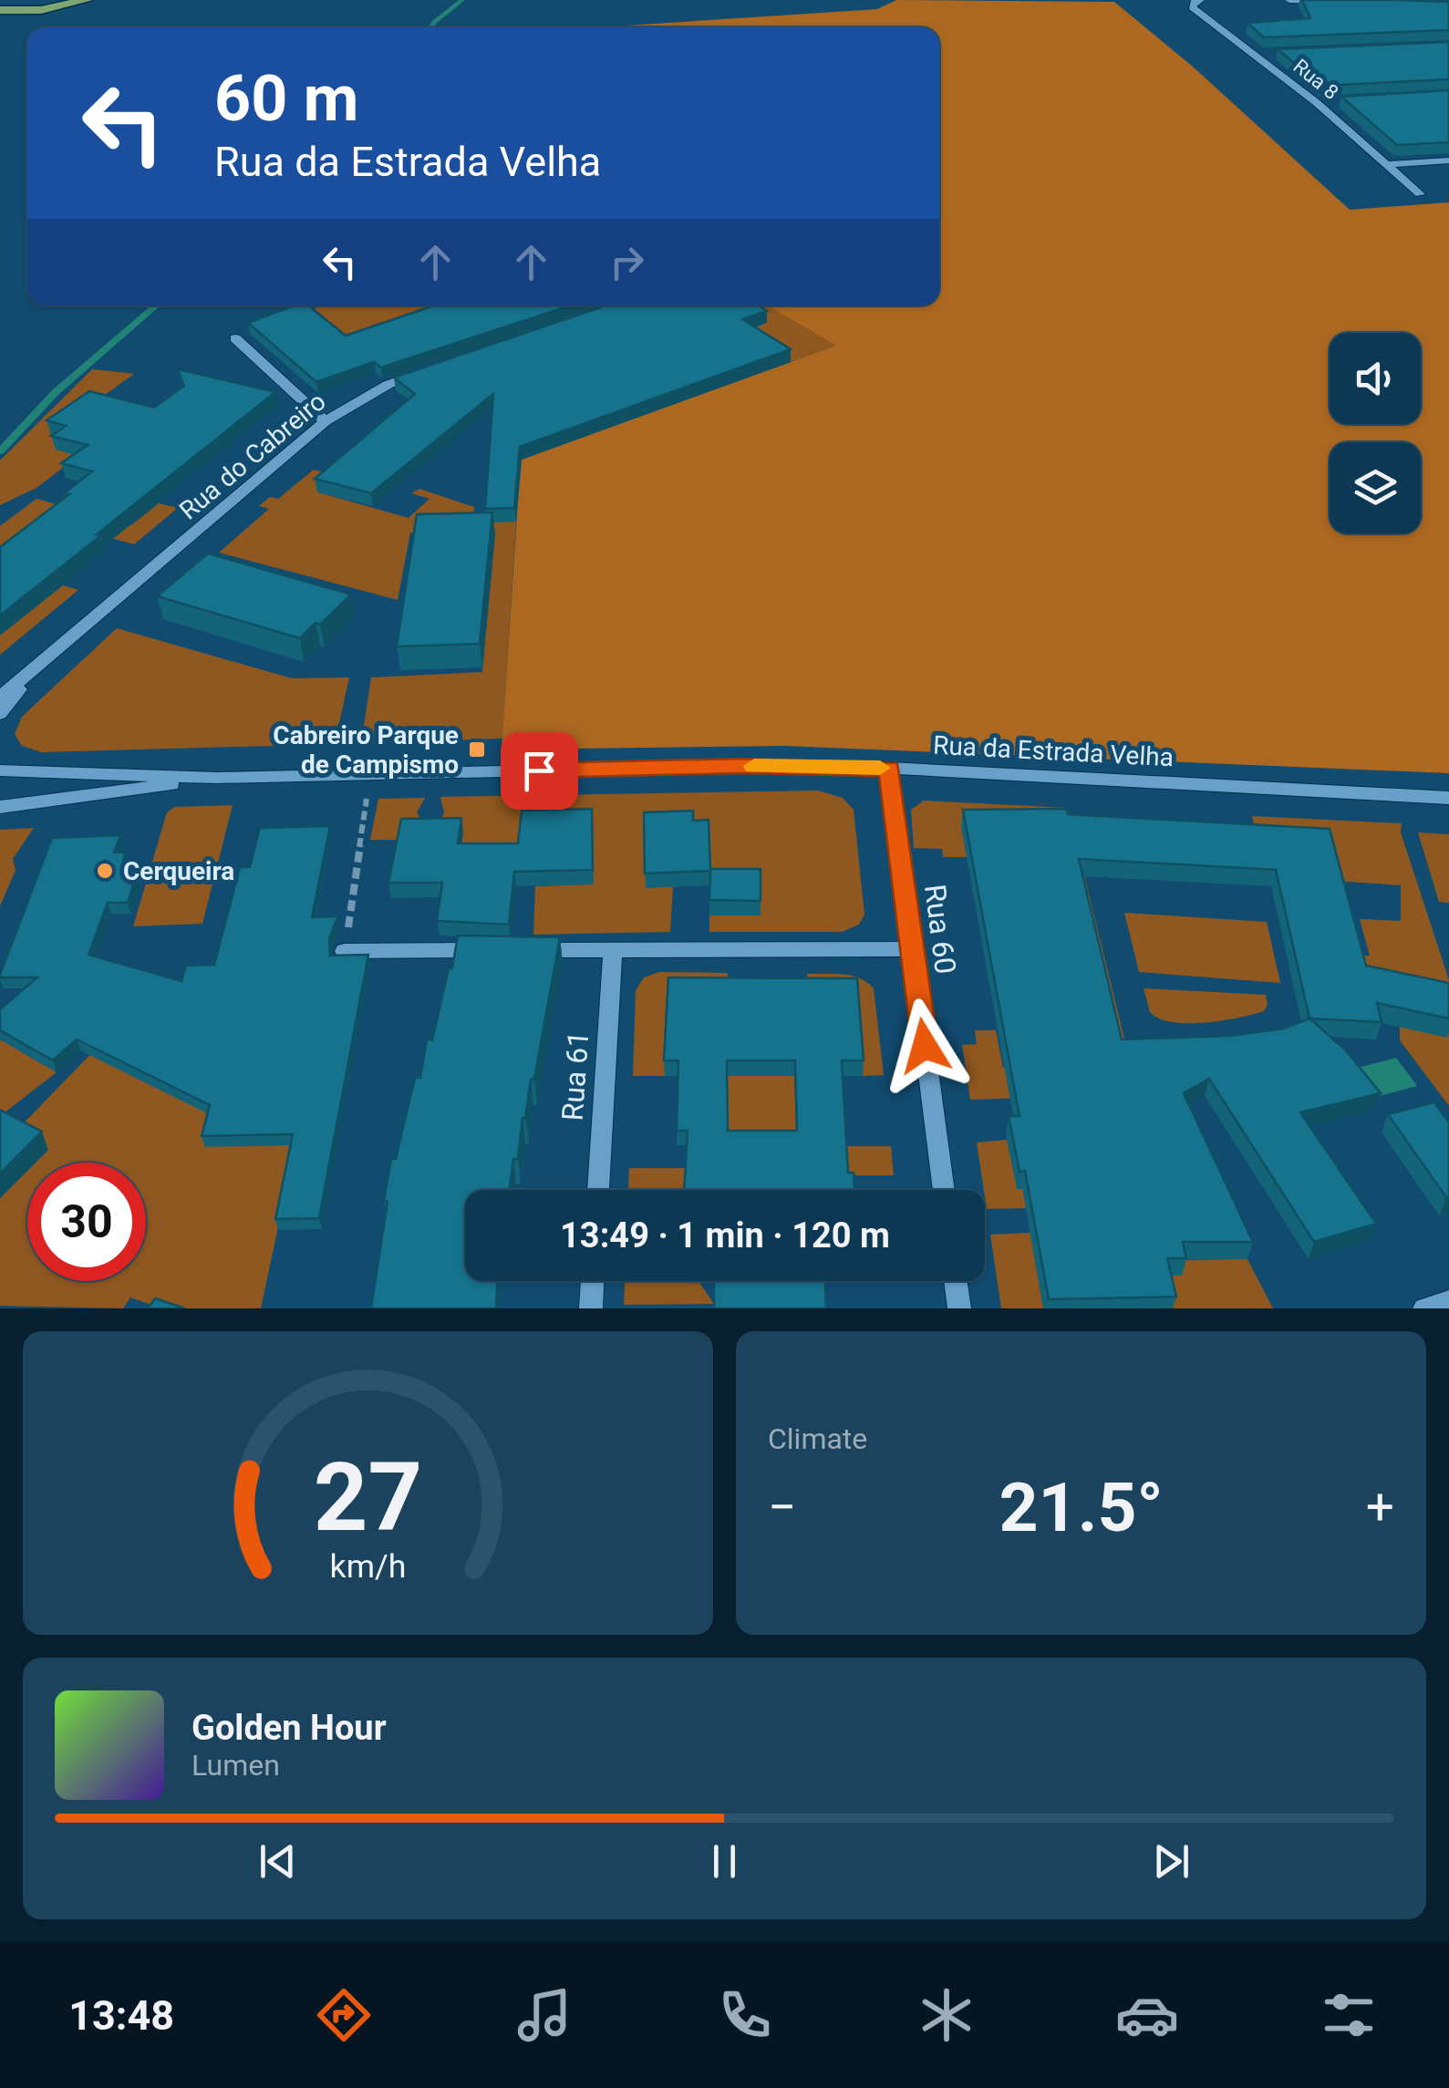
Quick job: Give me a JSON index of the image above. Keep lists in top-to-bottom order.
{
  "streets": {
    "street": [
      "Rua 8",
      "Rua do Cabreiro",
      "Rua da Estrada Velha",
      "Rua 60",
      "Rua 61"
    ]
  },
  "crossings": [
    ["Rua da Estrada Velha", "Rua 60"]
  ],
  "places": {
    "transit": ["Cabreiro Parque de Campismo"],
    "other": ["Cerqueira"]
  },
  "page": {
    "turn": ["60 m", "Rua da Estrada Velha"],
    "limit": "30",
    "trip": "13:49 · 1 min · 120 m",
    "tile": "Climate",
    "heat": ["−", "21.5°", "+"],
    "song": ["Golden Hour", "Lumen"],
    "tabs": "13:48",
    "gauge": ["27", "km/h"]
  }
}
